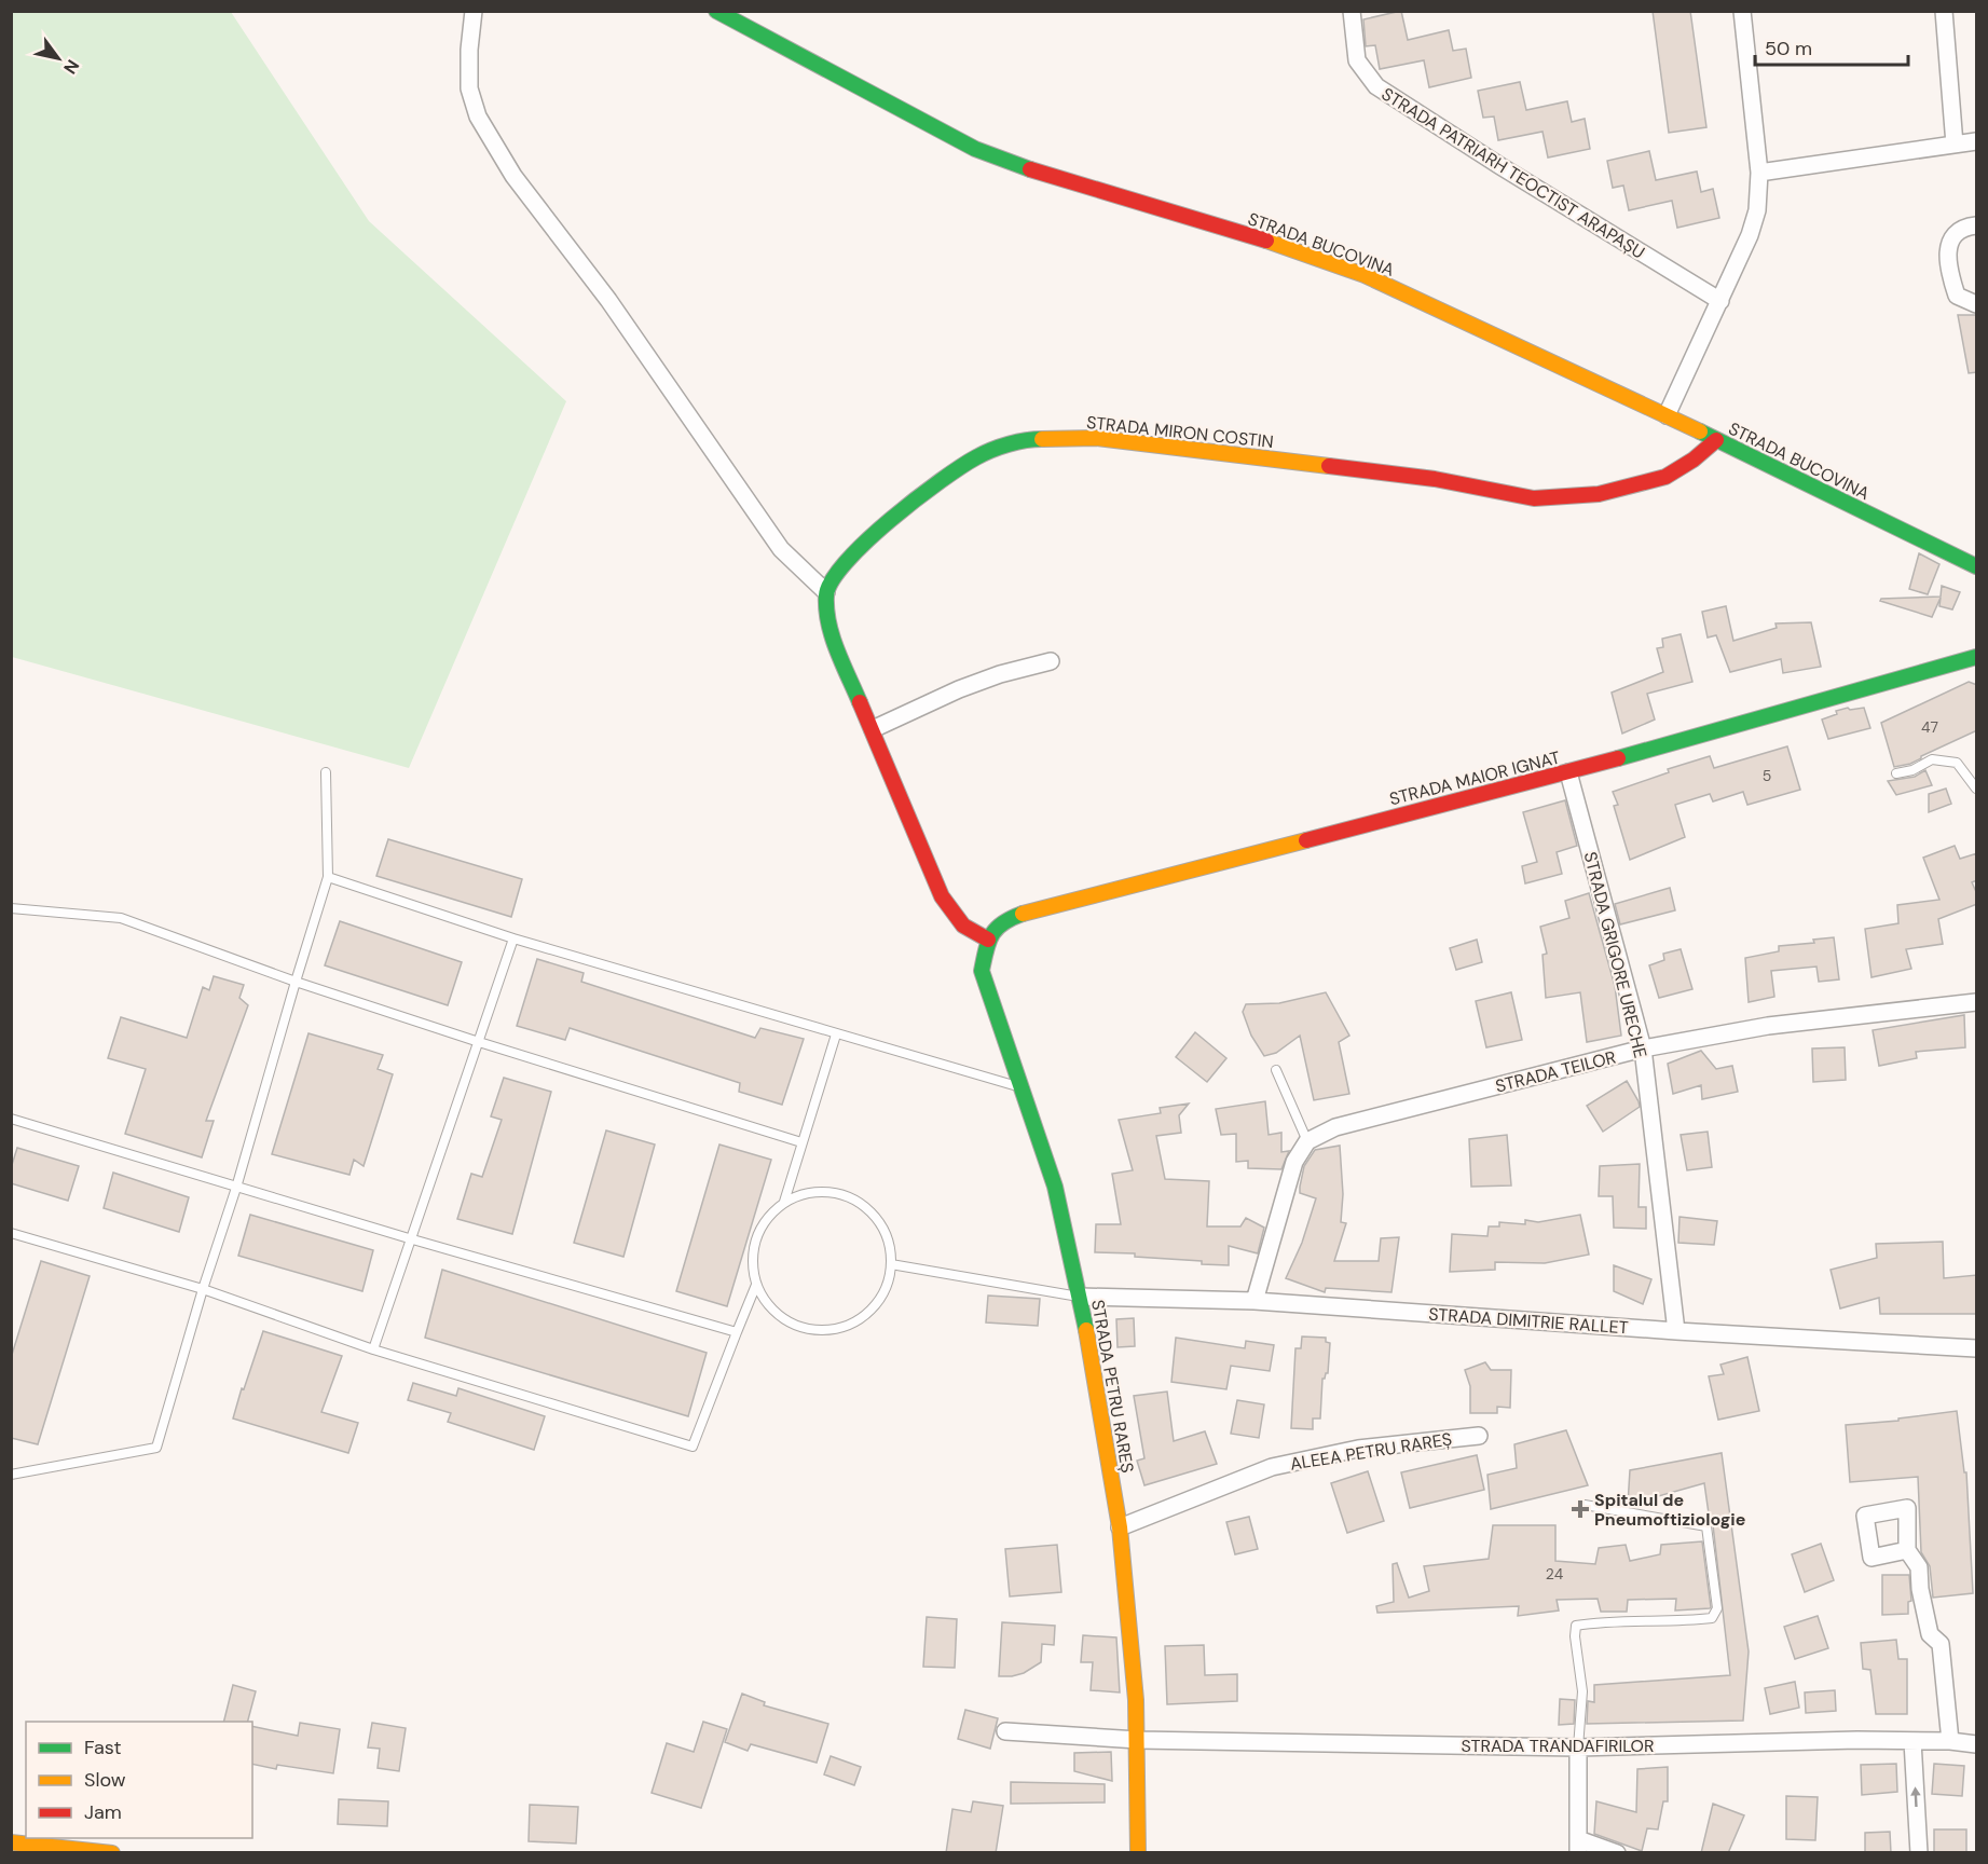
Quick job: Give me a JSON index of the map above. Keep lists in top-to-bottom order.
{
  "streets": {
    "street": [
      "STRADA PATRIARH TEOCTIST ARAPAȘU",
      "STRADA BUCOVINA",
      "STRADA MIRON COSTIN",
      "STRADA MAIOR IGNAT",
      "STRADA GRIGORE URECHE",
      "STRADA TEILOR",
      "STRADA DIMITRIE RALLET",
      "STRADA PETRU RAREȘ",
      "ALEEA PETRU RAREȘ",
      "STRADA TRANDAFIRILOR"
    ]
  },
  "crossings": [
    ["STRADA BUCOVINA", "STRADA MIRON COSTIN"],
    ["STRADA MAIOR IGNAT", "STRADA GRIGORE URECHE"],
    ["STRADA MAIOR IGNAT", "STRADA PETRU RAREȘ"],
    ["STRADA GRIGORE URECHE", "STRADA TEILOR"],
    ["STRADA GRIGORE URECHE", "STRADA DIMITRIE RALLET"],
    ["STRADA DIMITRIE RALLET", "STRADA PETRU RAREȘ"],
    ["STRADA PETRU RAREȘ", "ALEEA PETRU RAREȘ"],
    ["STRADA PETRU RAREȘ", "STRADA TRANDAFIRILOR"]
  ],
  "places": {
    "health": ["Spitalul de Pneumoftiziologie"]
  },
  "house_numbers": ["47", "5", "24"],
  "legend": ["Fast", "Slow", "Jam"],
  "scale_bar": "50 m",
  "north": "bottom right"
}
